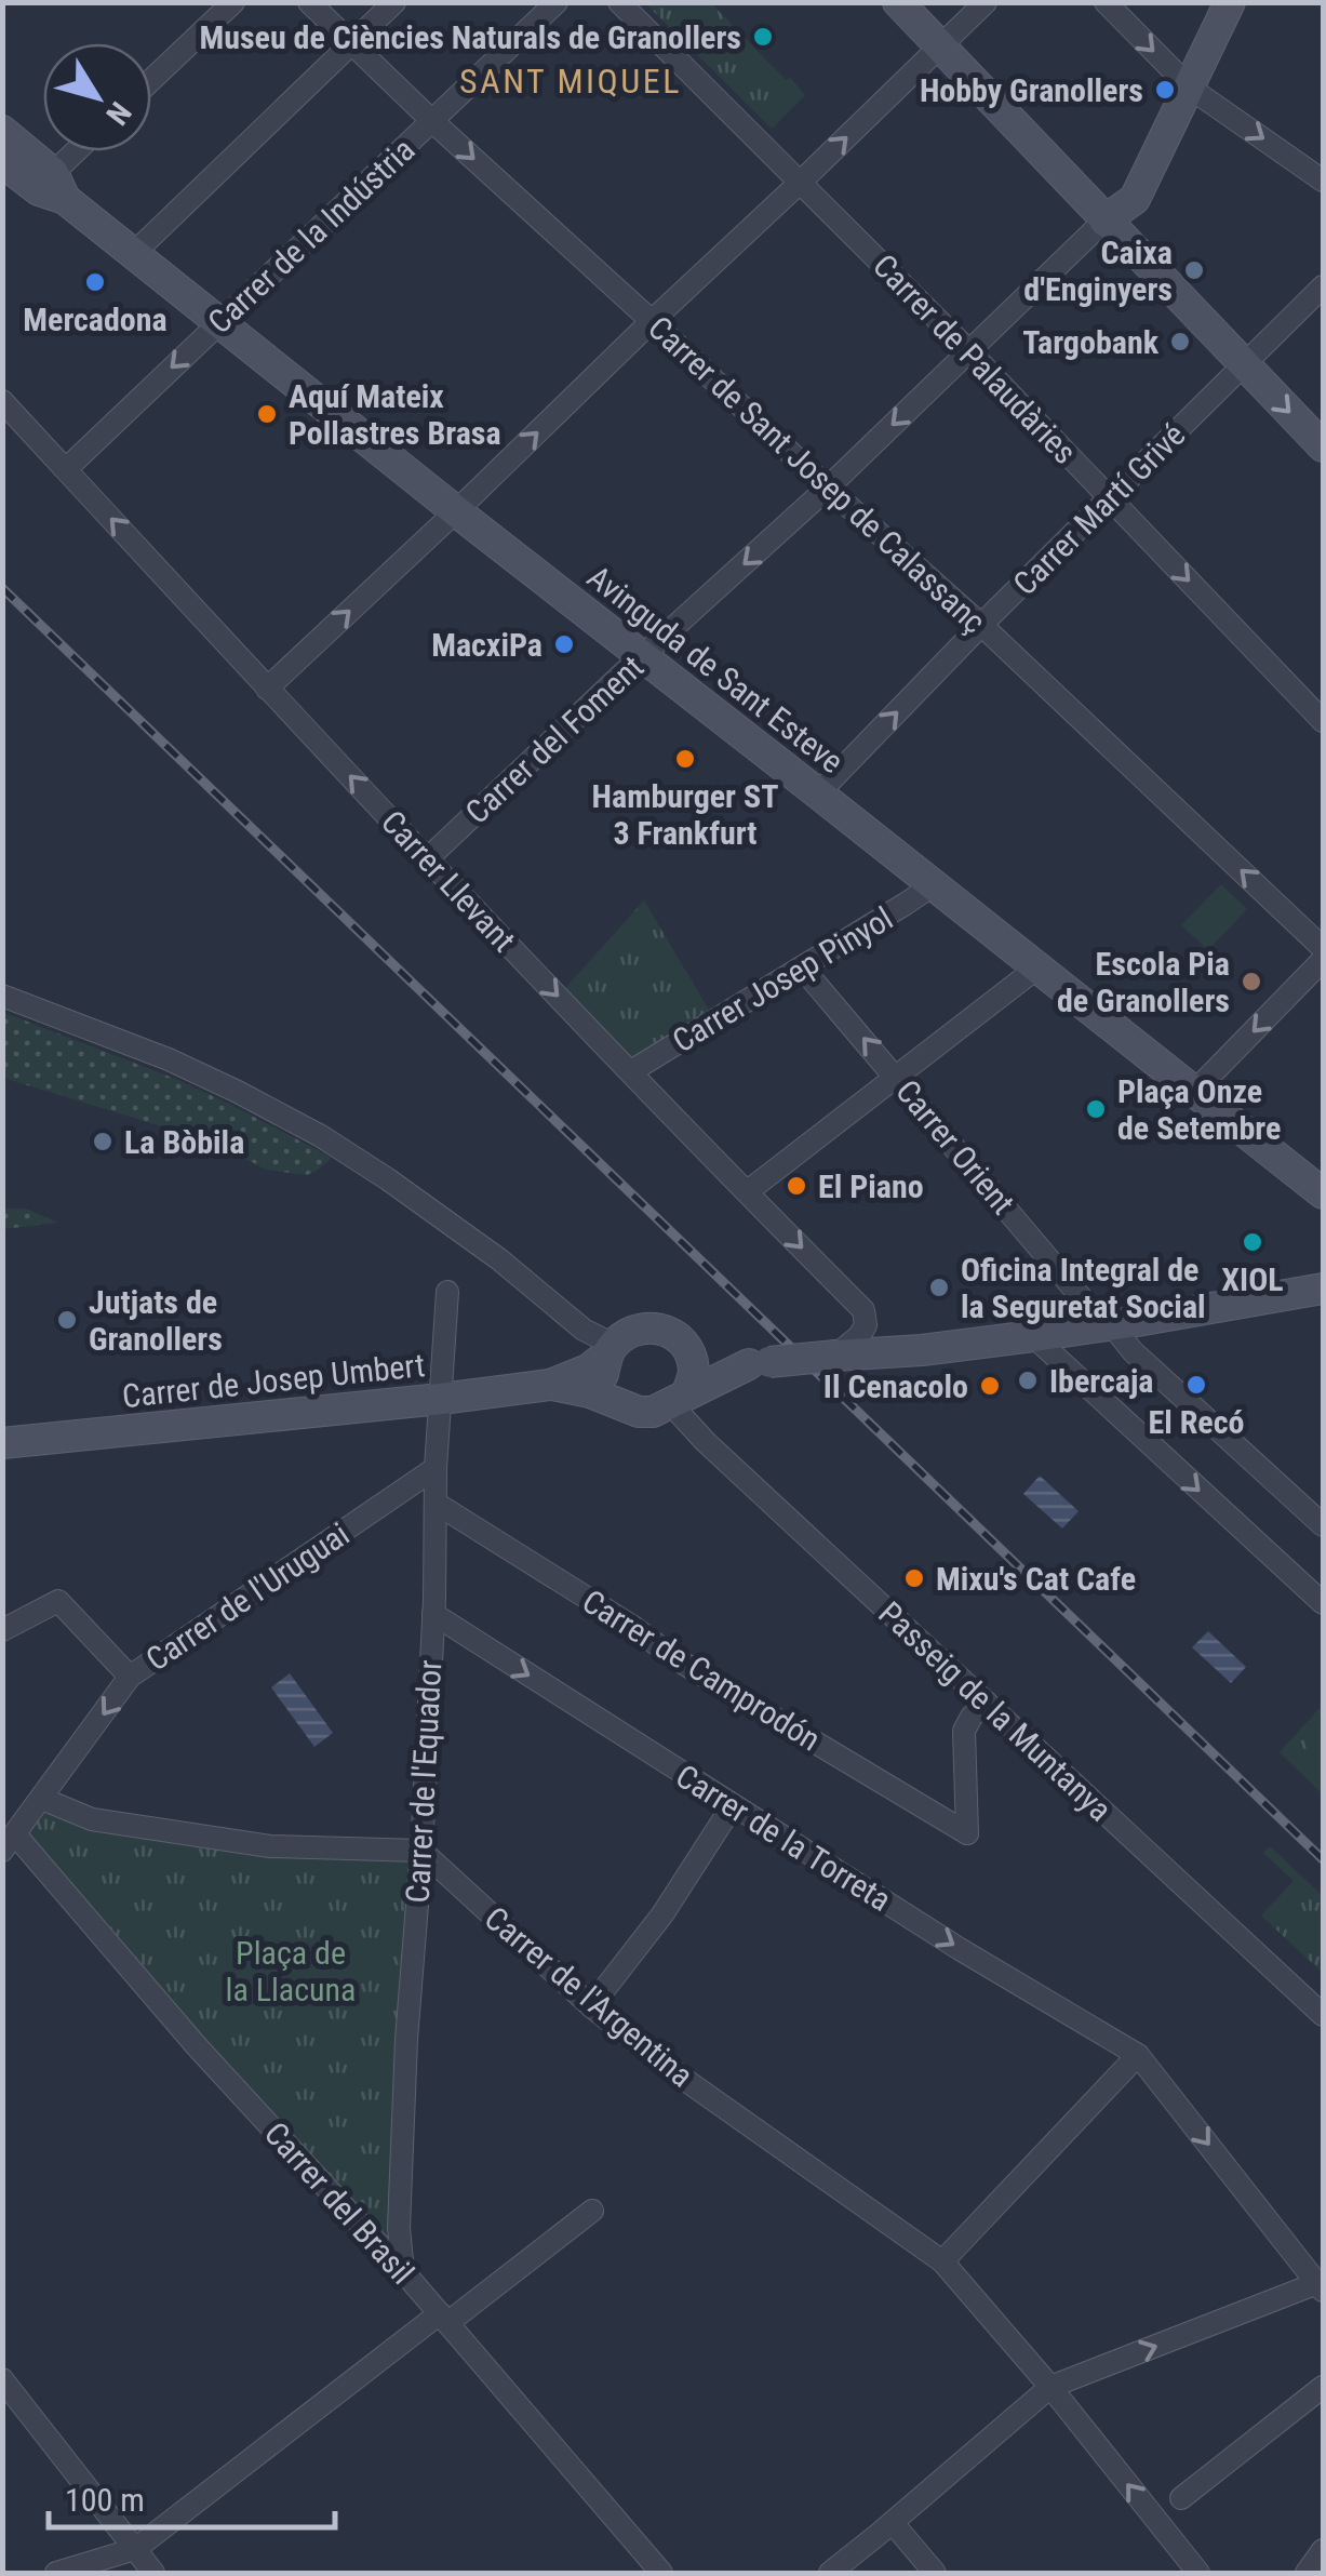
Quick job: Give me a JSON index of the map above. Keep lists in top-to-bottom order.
{
  "streets": {
    "street": [
      "Carrer de la Indústria",
      "Carrer de Palaudàries",
      "Carrer de Sant Josep de Calassanç",
      "Carrer Martí Grivé",
      "Avinguda de Sant Esteve",
      "Carrer del Foment",
      "Carrer Llevant",
      "Carrer Josep Pinyol",
      "Carrer Orient",
      "Carrer de Josep Umbert",
      "Carrer de l'Uruguai",
      "Carrer de Camprodón",
      "Passeig de la Muntanya",
      "Carrer de l'Equador",
      "Carrer de la Torreta",
      "Carrer de l'Argentina",
      "Carrer del Brasil"
    ]
  },
  "crossings": [
    ["Carrer de la Indústria", "Carrer de Sant Josep de Calassanç"],
    ["Carrer de la Indústria", "Avinguda de Sant Esteve"],
    ["Carrer de la Indústria", "Carrer Llevant"],
    ["Carrer de Palaudàries", "Carrer Martí Grivé"],
    ["Carrer de Palaudàries", "Carrer del Foment"],
    ["Carrer de Sant Josep de Calassanç", "Carrer Martí Grivé"],
    ["Carrer de Sant Josep de Calassanç", "Carrer del Foment"],
    ["Carrer Martí Grivé", "Avinguda de Sant Esteve"],
    ["Avinguda de Sant Esteve", "Carrer del Foment"],
    ["Avinguda de Sant Esteve", "Carrer Josep Pinyol"],
    ["Carrer del Foment", "Carrer Llevant"],
    ["Carrer Llevant", "Carrer Josep Pinyol"],
    ["Carrer Josep Pinyol", "Carrer Orient"],
    ["Carrer de Josep Umbert", "Carrer de l'Equador"],
    ["Carrer de l'Uruguai", "Carrer de l'Equador"],
    ["Carrer de l'Uruguai", "Carrer del Brasil"],
    ["Carrer de Camprodón", "Passeig de la Muntanya"],
    ["Carrer de Camprodón", "Carrer de l'Equador"],
    ["Carrer de l'Equador", "Carrer de la Torreta"],
    ["Carrer de l'Equador", "Carrer de l'Argentina"],
    ["Carrer de l'Equador", "Carrer del Brasil"]
  ],
  "one_way": ["Carrer del Foment", "Carrer de la Torreta"],
  "districts": ["SANT MIQUEL"],
  "parks": ["Plaça de la Llacuna"],
  "places": [
    "Museu de Ciències Naturals de Granollers",
    "Hobby Granollers",
    "Caixa d'Enginyers",
    "Mercadona",
    "Targobank",
    "Aquí Mateix Pollastres Brasa",
    "MacxiPa",
    "Hamburger ST 3 Frankfurt",
    "Escola Pia de Granollers",
    "Plaça Onze de Setembre",
    "La Bòbila",
    "El Piano",
    "XIOL",
    "Oficina Integral de la Seguretat Social",
    "Jutjats de Granollers",
    "Ibercaja",
    "El Recó",
    "Il Cenacolo",
    "Mixu's Cat Cafe"
  ],
  "scale_bar": "100 m",
  "north": "bottom right"
}
